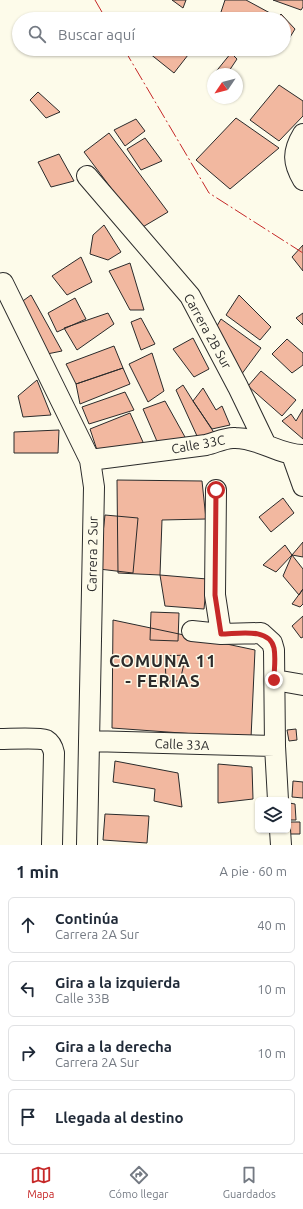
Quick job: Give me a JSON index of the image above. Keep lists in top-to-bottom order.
{
  "streets": {
    "street": [
      "Carrera 2B Sur",
      "Calle 33C",
      "Carrera 2 Sur",
      "Calle 33A"
    ]
  },
  "crossings": [
    ["Carrera 2B Sur", "Calle 33C"],
    ["Calle 33C", "Carrera 2 Sur"],
    ["Carrera 2 Sur", "Calle 33A"]
  ],
  "districts": ["COMUNA 11 - FERIAS"],
  "north": "bottom left",
  "page": {
    "search": "Buscar aquí",
    "heading": ["1 min", "A pie · 60 m"],
    "list": [
      ["Continúa", "Carrera 2A Sur", "40 m"],
      ["Gira a la izquierda", "Calle 33B", "10 m"],
      ["Gira a la derecha", "Carrera 2A Sur", "10 m"],
      "Llegada al destino"
    ],
    "nav": ["Mapa", "Cómo llegar", "Guardados"]
  }
}
